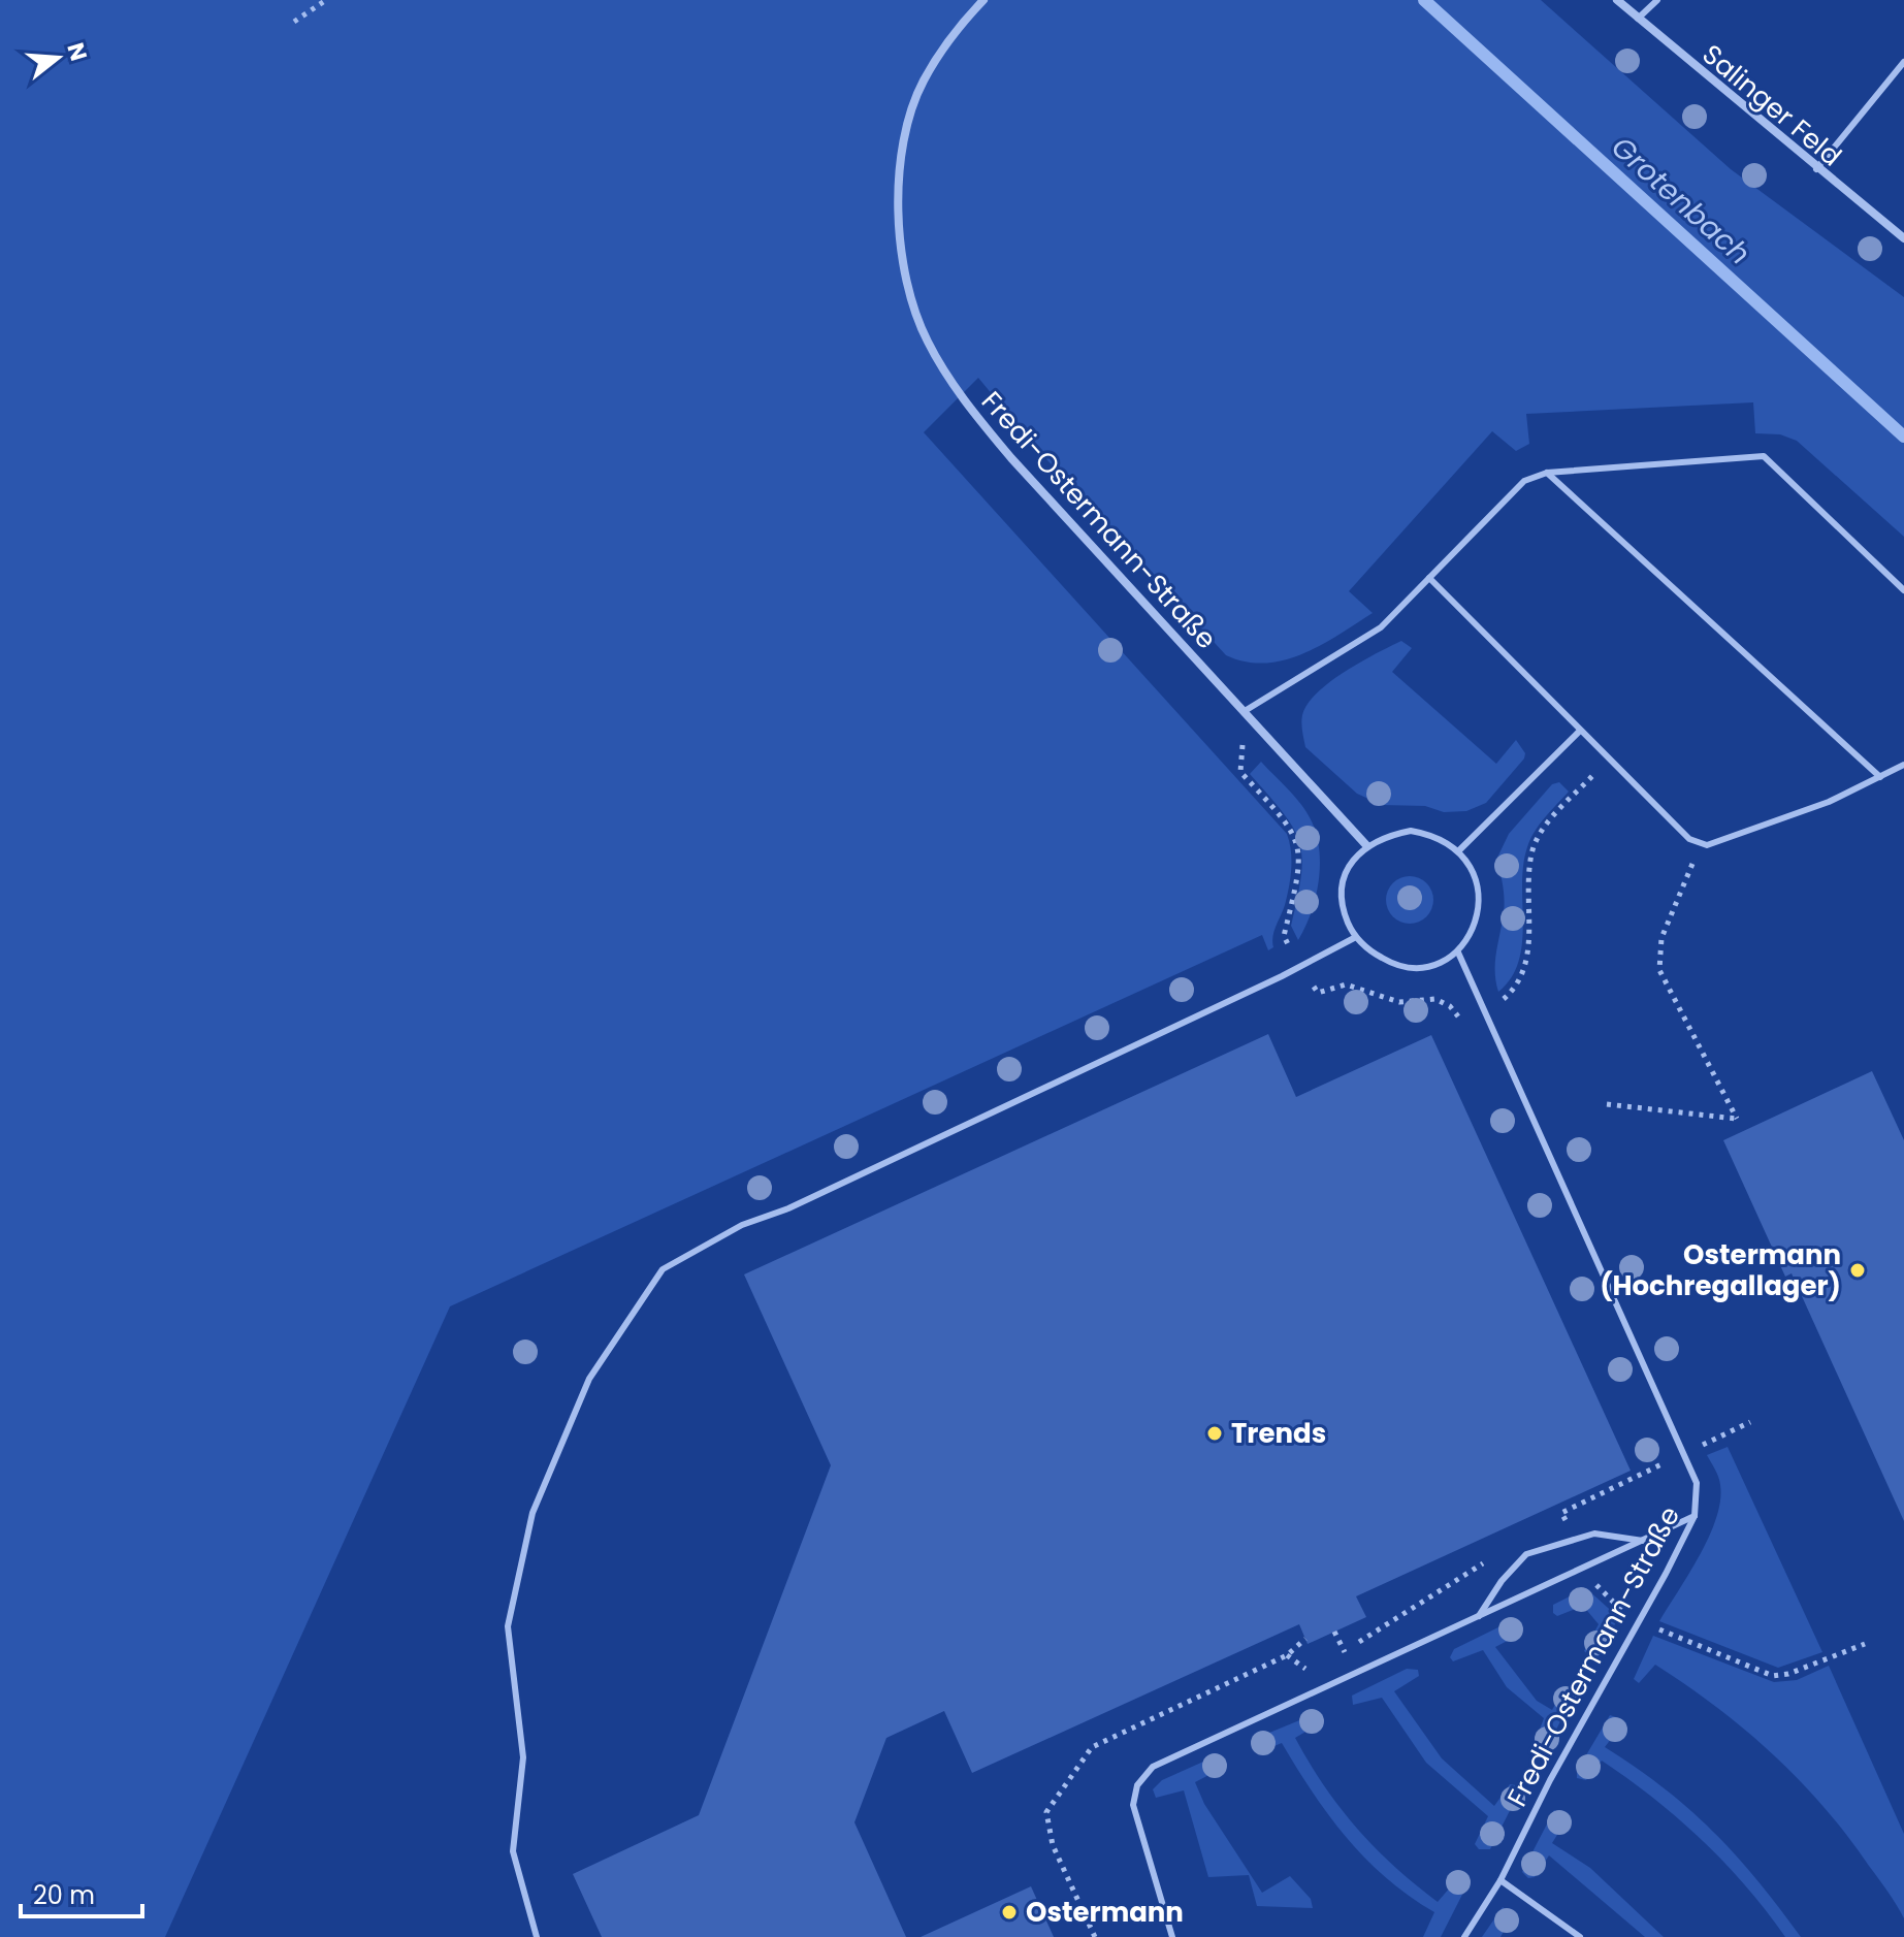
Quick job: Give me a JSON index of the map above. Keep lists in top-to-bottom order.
{
  "streets": {
    "street": ["Salinger Feld", "Fredi-Ostermann-Straße"]
  },
  "water": ["Grotenbach"],
  "places": ["Ostermann (Hochregallager)", "Trends", "Ostermann"],
  "scale_bar": "20 m",
  "north": "right"
}
